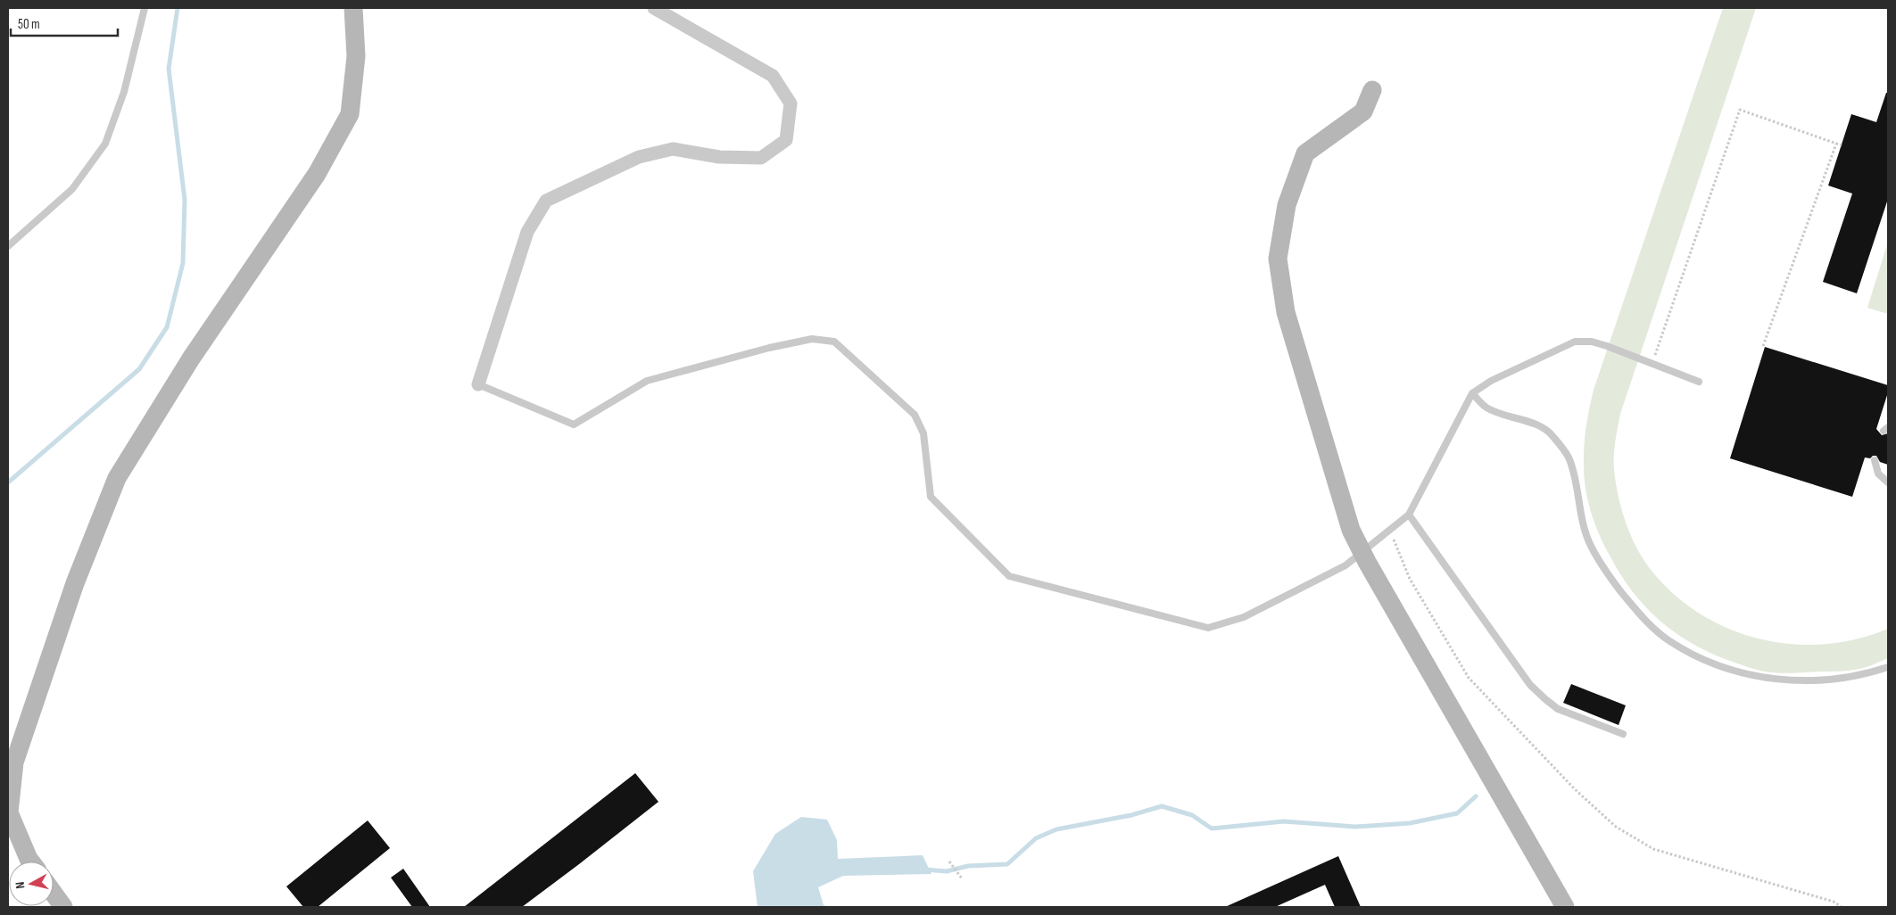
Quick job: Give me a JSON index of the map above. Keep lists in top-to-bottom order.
{
  "scale_bar": "50 m",
  "north": "left"
}
